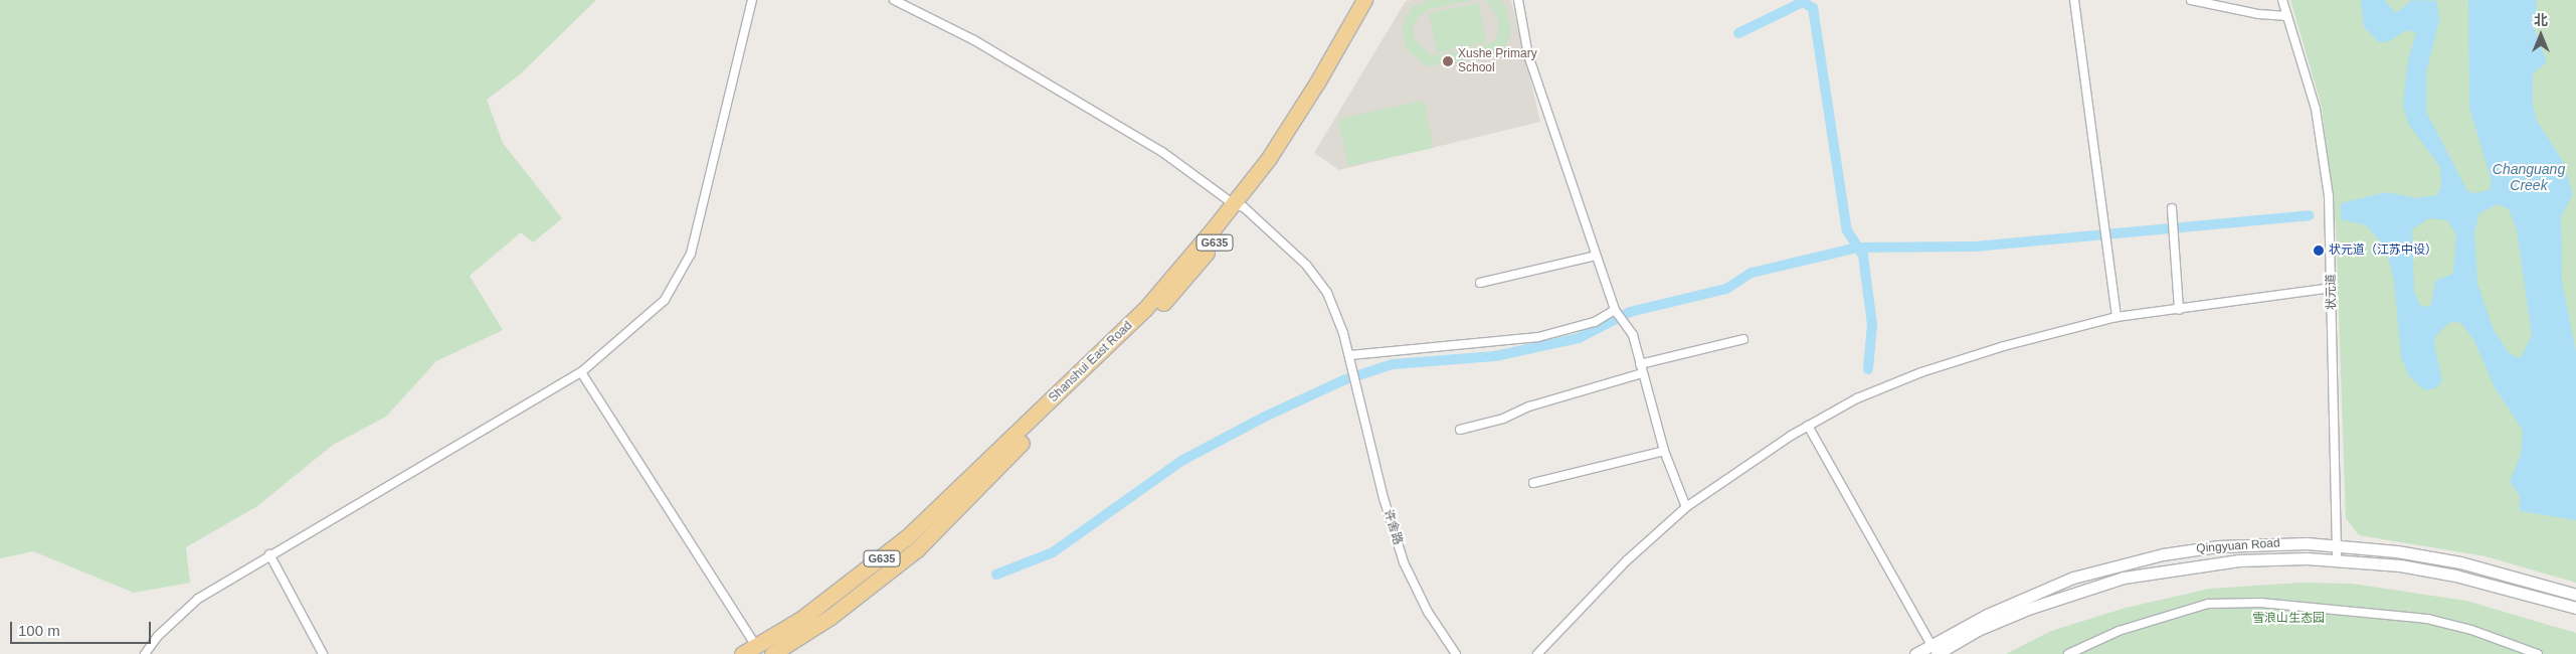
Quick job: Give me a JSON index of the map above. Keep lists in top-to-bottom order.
{
  "streets": {
    "highway": ["G635", "Shanshui East Road"],
    "street": ["状元道", "许舍路", "Qingyuan Road"]
  },
  "crossings": [
    ["状元道", "Qingyuan Road"],
    ["Shanshui East Road", "许舍路"]
  ],
  "water": ["Changuang Creek"],
  "parks": ["雪浪山生态园"],
  "places": ["Xushe Primary School", "状元道（江苏中设）"],
  "scale_bar": "100 m",
  "north": "top"
}
